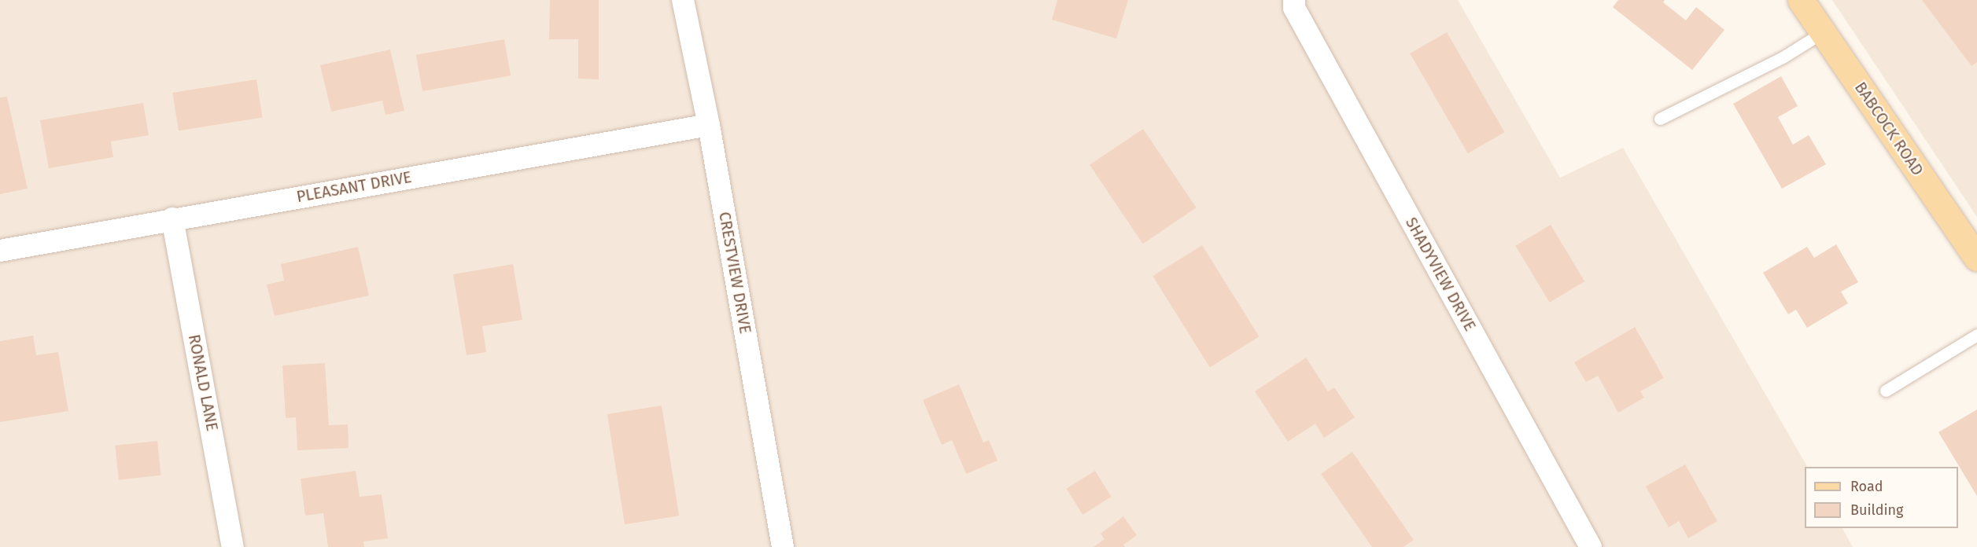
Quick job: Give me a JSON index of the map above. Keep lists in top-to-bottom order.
{
  "streets": {
    "main road": ["BABCOCK ROAD"],
    "street": [
      "PLEASANT DRIVE",
      "CRESTVIEW DRIVE",
      "SHADYVIEW DRIVE",
      "RONALD LANE"
    ]
  },
  "crossings": [
    ["PLEASANT DRIVE", "CRESTVIEW DRIVE"],
    ["PLEASANT DRIVE", "RONALD LANE"]
  ],
  "legend": ["Road", "Building"]
}
